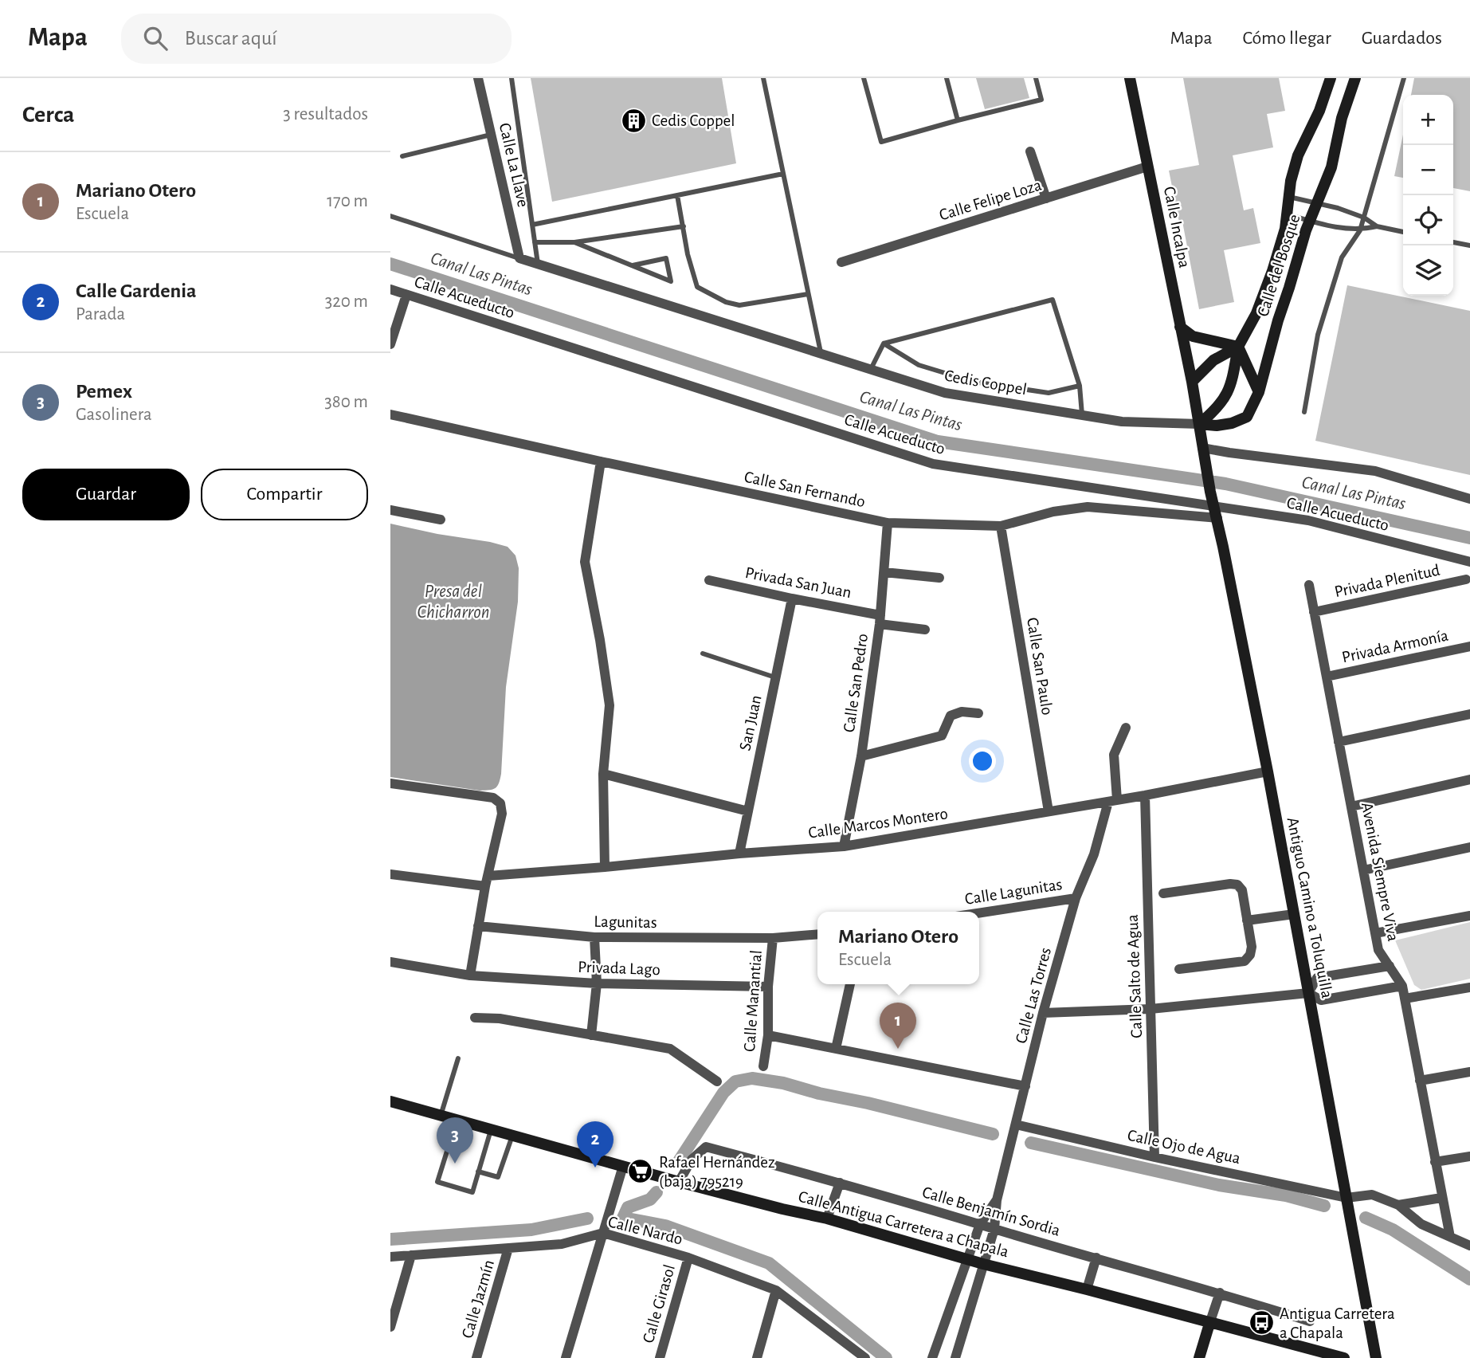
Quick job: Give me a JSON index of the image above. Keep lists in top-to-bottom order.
{
  "streets": {
    "street": [
      "Calle La Llave",
      "Calle Felipe Loza",
      "Calle Incalpa",
      "Calle del Bosque",
      "Calle Acueducto",
      "Cedis Coppel",
      "Calle San Fernando",
      "Privada Plenitud",
      "Privada San Juan",
      "Privada Armonía",
      "Calle San Paulo",
      "Calle San Pedro",
      "San Juan",
      "Calle Marcos Montero",
      "Avenida Siempre Viva",
      "Calle Lagunitas",
      "Antiguo Camino a Toluquilla",
      "Lagunitas",
      "Privada Lago",
      "Calle Salto de Agua",
      "Calle Las Torres",
      "Calle Manantial",
      "Calle Ojo de Agua",
      "Calle Benjamín Sordia",
      "Calle Antigua Carretera a Chapala",
      "Calle Nardo",
      "Calle Jazmín",
      "Calle Girasol"
    ]
  },
  "crossings": [
    ["Calle La Llave", "Cedis Coppel"],
    ["Calle Felipe Loza", "Calle Incalpa"],
    ["Calle Incalpa", "Calle del Bosque"],
    ["Calle Incalpa", "Cedis Coppel"],
    ["Calle del Bosque", "Cedis Coppel"],
    ["Calle Acueducto", "Calle San Fernando"],
    ["Calle Acueducto", "Antiguo Camino a Toluquilla"],
    ["Calle San Fernando", "Calle San Paulo"],
    ["Calle San Fernando", "Calle San Pedro"],
    ["Calle San Fernando", "Antiguo Camino a Toluquilla"],
    ["Privada Plenitud", "Avenida Siempre Viva"],
    ["Privada San Juan", "Calle San Pedro"],
    ["Privada San Juan", "San Juan"],
    ["Privada Armonía", "Avenida Siempre Viva"],
    ["Calle San Paulo", "Calle Marcos Montero"],
    ["Calle San Pedro", "Calle Marcos Montero"],
    ["San Juan", "Calle Marcos Montero"],
    ["Calle Marcos Montero", "Antiguo Camino a Toluquilla"],
    ["Calle Marcos Montero", "Calle Salto de Agua"],
    ["Calle Marcos Montero", "Calle Las Torres"],
    ["Calle Lagunitas", "Calle Las Torres"],
    ["Antiguo Camino a Toluquilla", "Calle Ojo de Agua"],
    ["Lagunitas", "Calle Manantial"],
    ["Privada Lago", "Calle Manantial"],
    ["Calle Salto de Agua", "Calle Ojo de Agua"],
    ["Calle Las Torres", "Calle Ojo de Agua"],
    ["Calle Las Torres", "Calle Benjamín Sordia"],
    ["Calle Las Torres", "Calle Antigua Carretera a Chapala"],
    ["Calle Benjamín Sordia", "Calle Antigua Carretera a Chapala"],
    ["Calle Nardo", "Calle Jazmín"],
    ["Calle Nardo", "Calle Girasol"]
  ],
  "water": ["Canal Las Pintas", "Presa del Chicharron"],
  "places": {
    "building": ["Cedis Coppel"],
    "supermarket": ["Rafael Hernández (baja) 795219"],
    "bus stop": ["Antigua Carretera a Chapala"]
  },
  "page": {
    "header": "Mapa",
    "search": "Buscar aquí",
    "nav": ["Mapa", "Cómo llegar", "Guardados"],
    "heading": ["Cerca", "3 resultados"],
    "map_buttons": ["+", "−"],
    "list": [
      {
        "mark": "1",
        "name": "Mariano Otero",
        "note": "Escuela",
        "value": "170 m"
      },
      {
        "mark": "2",
        "name": "Calle Gardenia",
        "note": "Parada",
        "value": "320 m"
      },
      {
        "mark": "3",
        "name": "Pemex",
        "note": "Gasolinera",
        "value": "380 m"
      }
    ],
    "buttons": ["Guardar", "Compartir"],
    "popup": ["Mariano Otero", "Escuela"],
    "pins": ["1", "3", "2"]
  }
}
